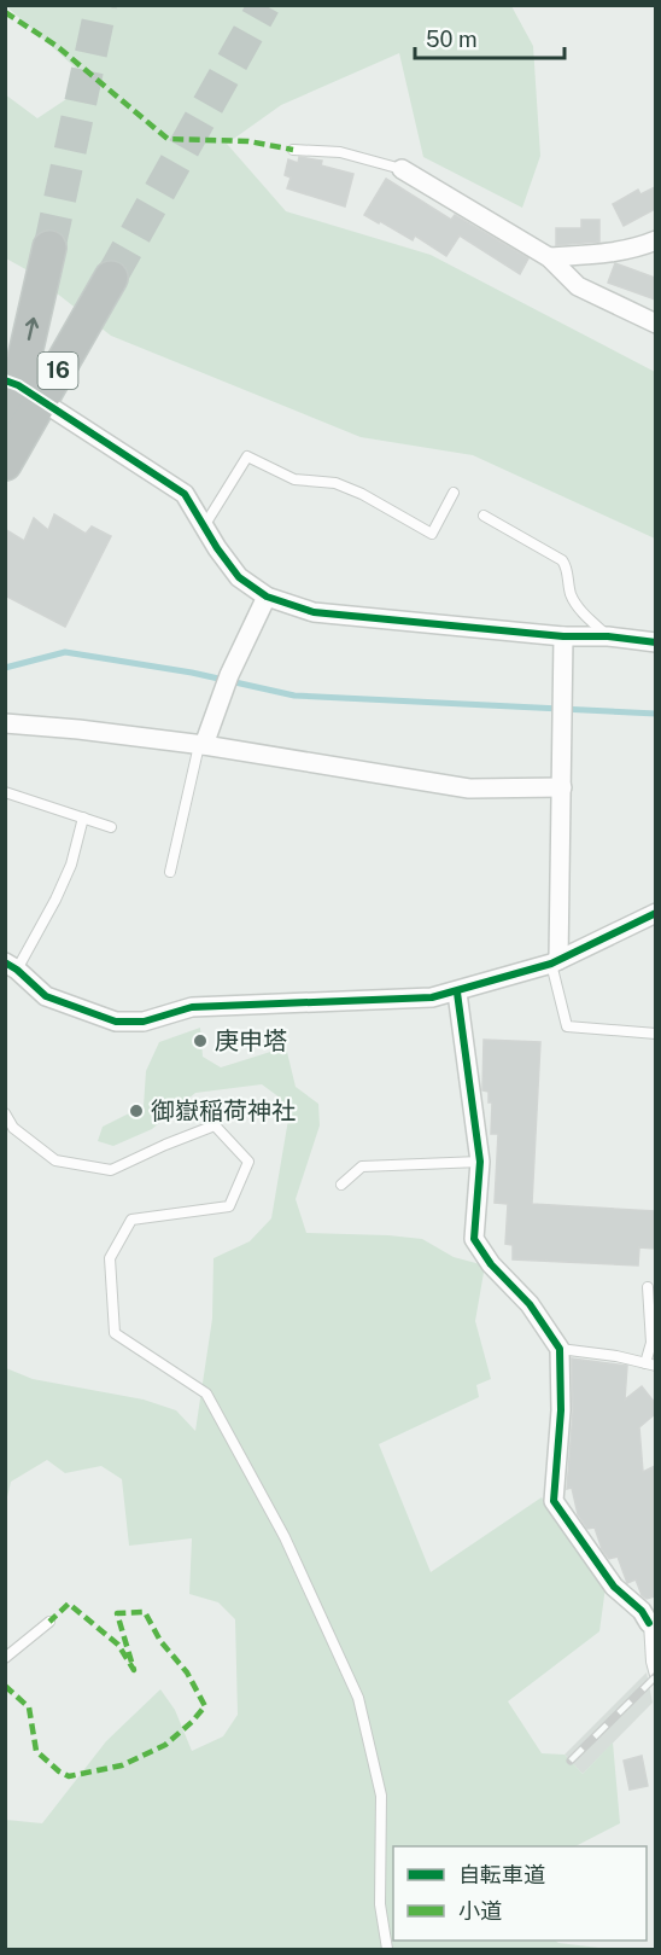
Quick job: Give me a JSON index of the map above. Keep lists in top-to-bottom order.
{
  "streets": {
    "highway": ["16"]
  },
  "places": ["庚申塔", "御嶽稲荷神社"],
  "legend": ["自転車道", "小道"],
  "scale_bar": "50 m"
}
